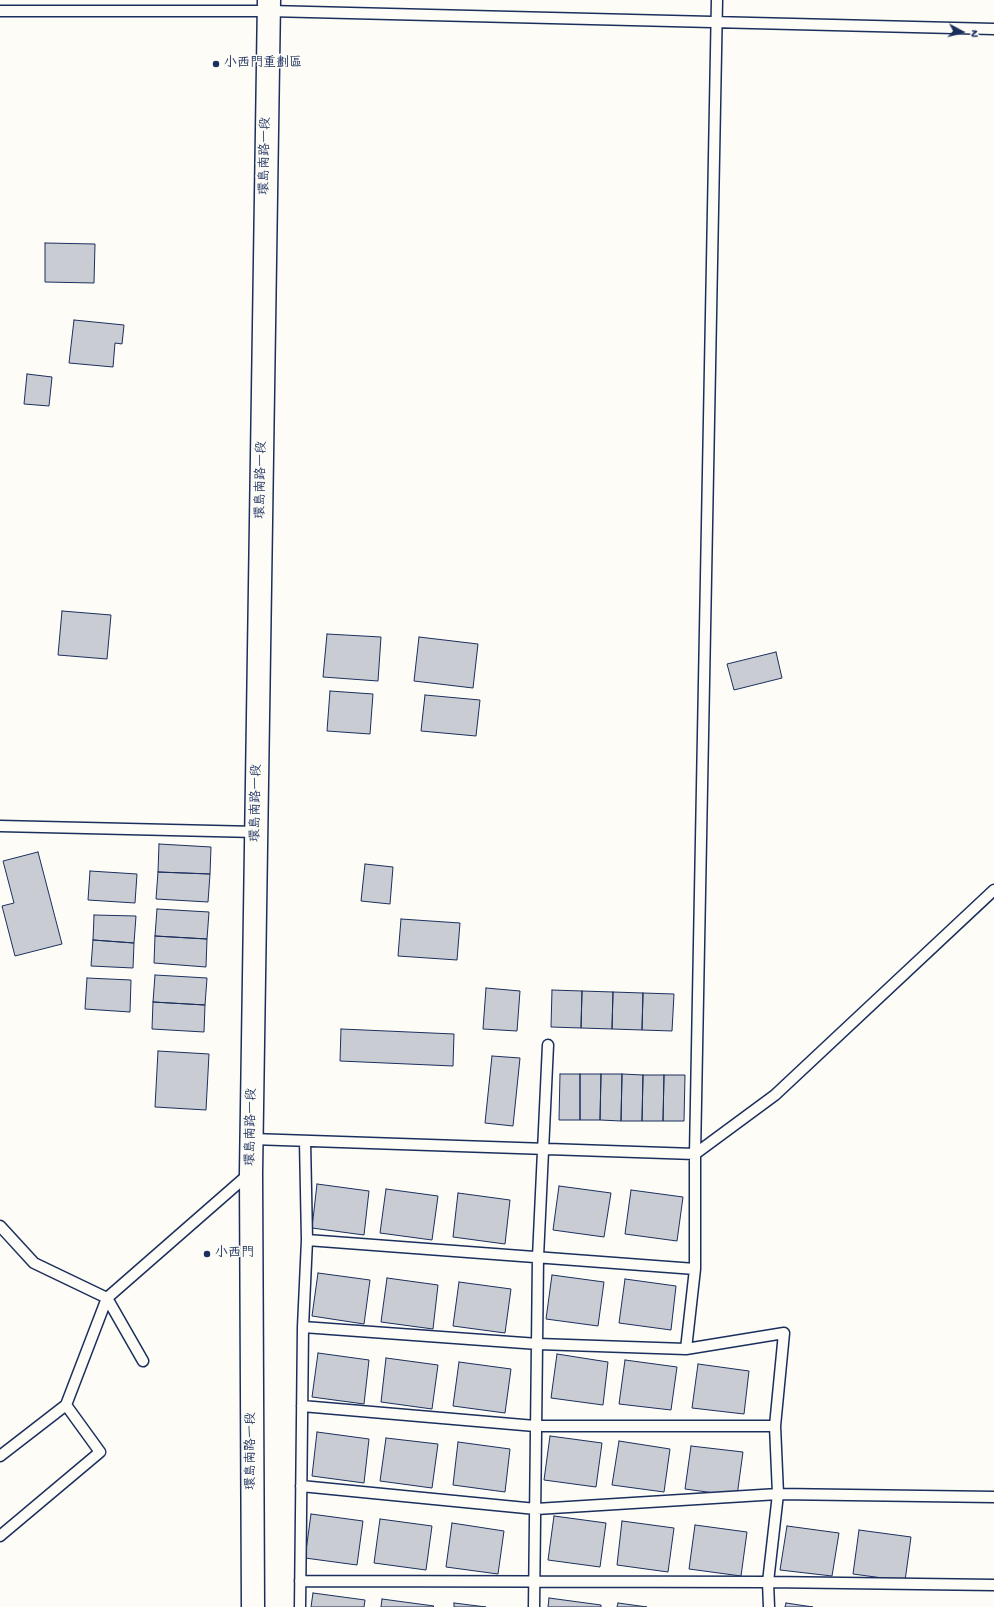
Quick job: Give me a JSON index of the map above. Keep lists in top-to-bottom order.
{
  "streets": {
    "main road": ["環島南路一段"]
  },
  "places": ["小西門重劃區", "小西門"],
  "north": "right"
}
